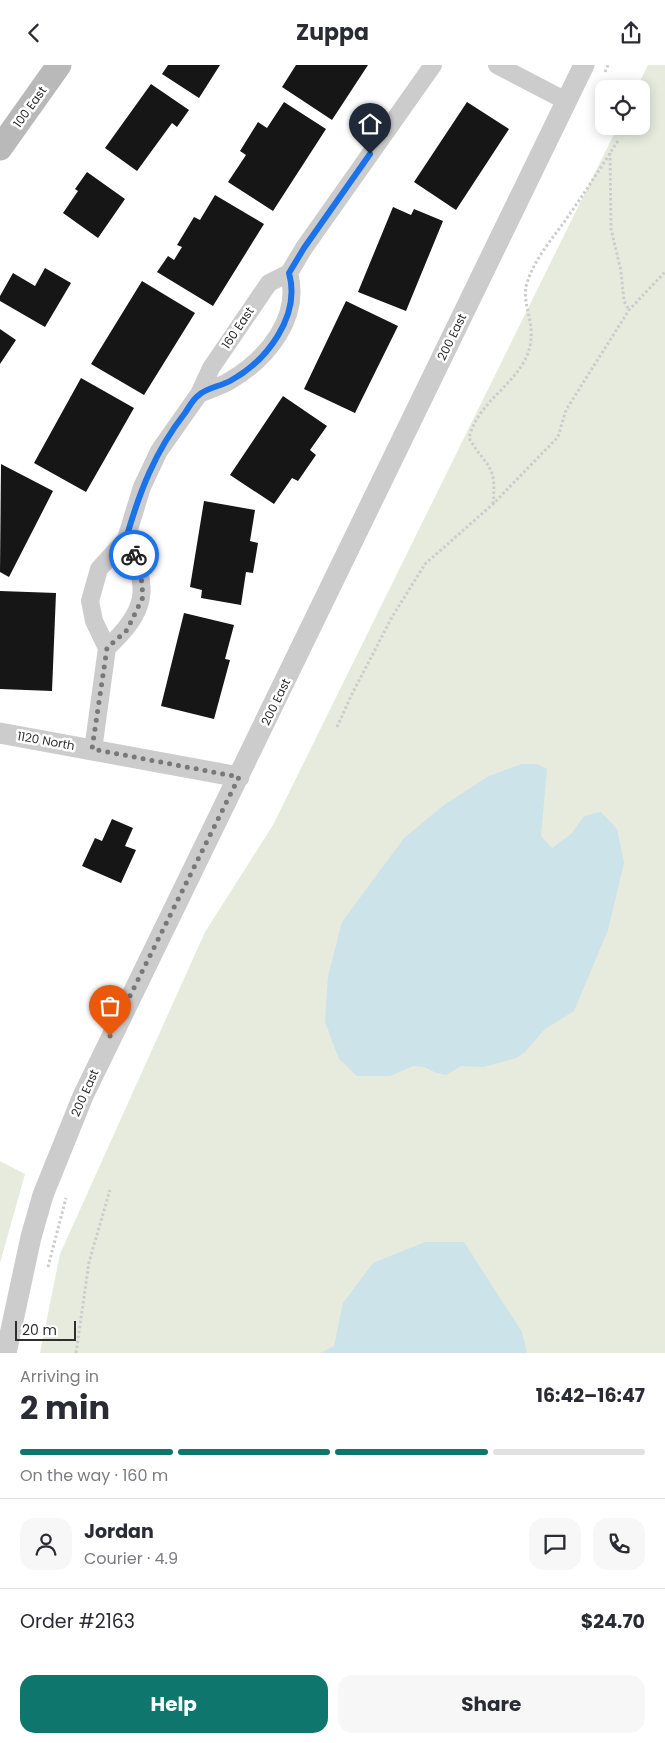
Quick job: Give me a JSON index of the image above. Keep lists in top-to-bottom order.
{
  "streets": {
    "main road": ["100 East"],
    "street": ["160 East", "200 East", "1120 North"]
  },
  "crossings": [
    ["200 East", "1120 North"]
  ],
  "scale_bar": "20 m",
  "page": {
    "header": "Zuppa",
    "scale": "20 m",
    "heading": ["2 min", "Arriving in", "16:42–16:47"],
    "panel": [
      "Jordan",
      "Courier · 4.9",
      "Order #2163",
      "$24.70"
    ],
    "bar": "On the way · 160 m",
    "buttons": ["Help", "Share"]
  }
}
